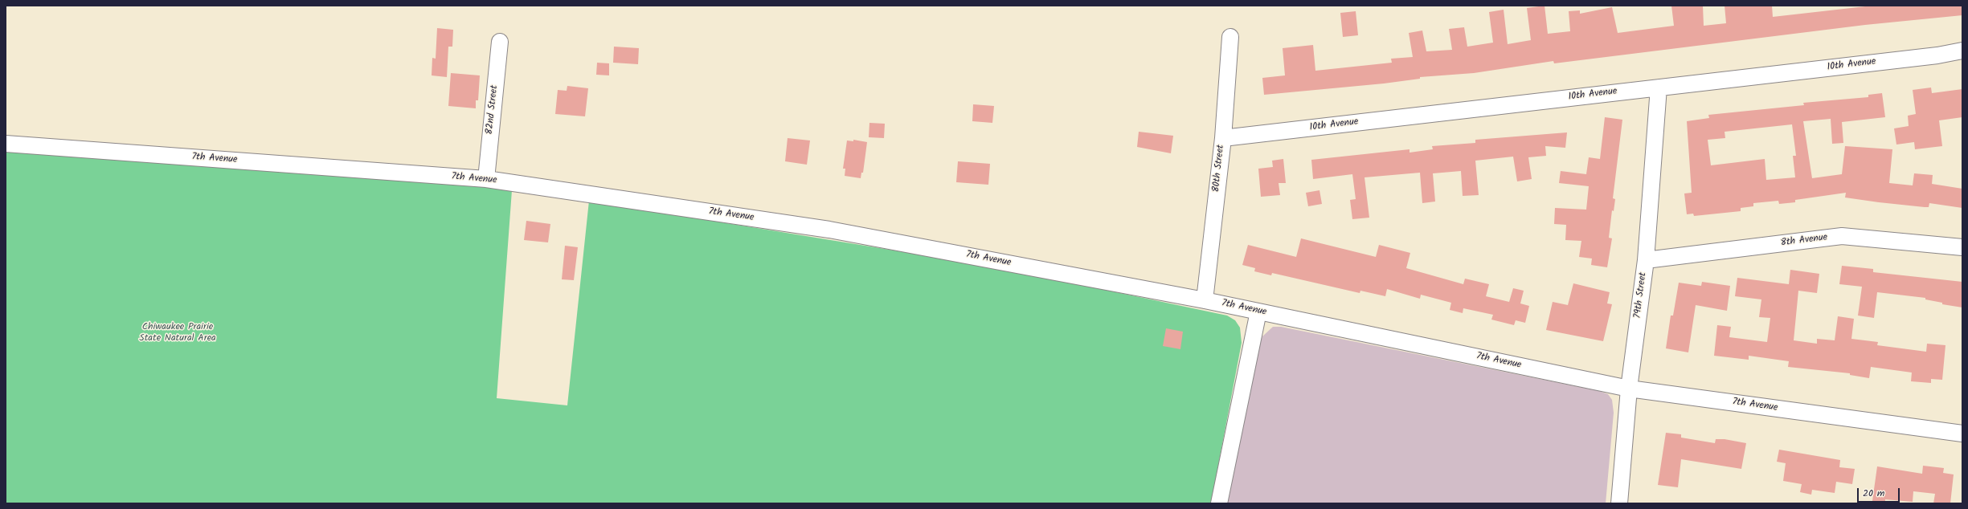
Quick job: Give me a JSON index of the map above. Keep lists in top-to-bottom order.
{
  "streets": {
    "street": [
      "10th Avenue",
      "82nd Street",
      "7th Avenue",
      "80th Street",
      "8th Avenue",
      "79th Street"
    ]
  },
  "crossings": [
    ["10th Avenue", "80th Street"],
    ["10th Avenue", "79th Street"],
    ["82nd Street", "7th Avenue"],
    ["7th Avenue", "80th Street"],
    ["7th Avenue", "79th Street"],
    ["8th Avenue", "79th Street"]
  ],
  "parks": ["Chiwaukee Prairie State Natural Area"],
  "scale_bar": "20 m"
}
